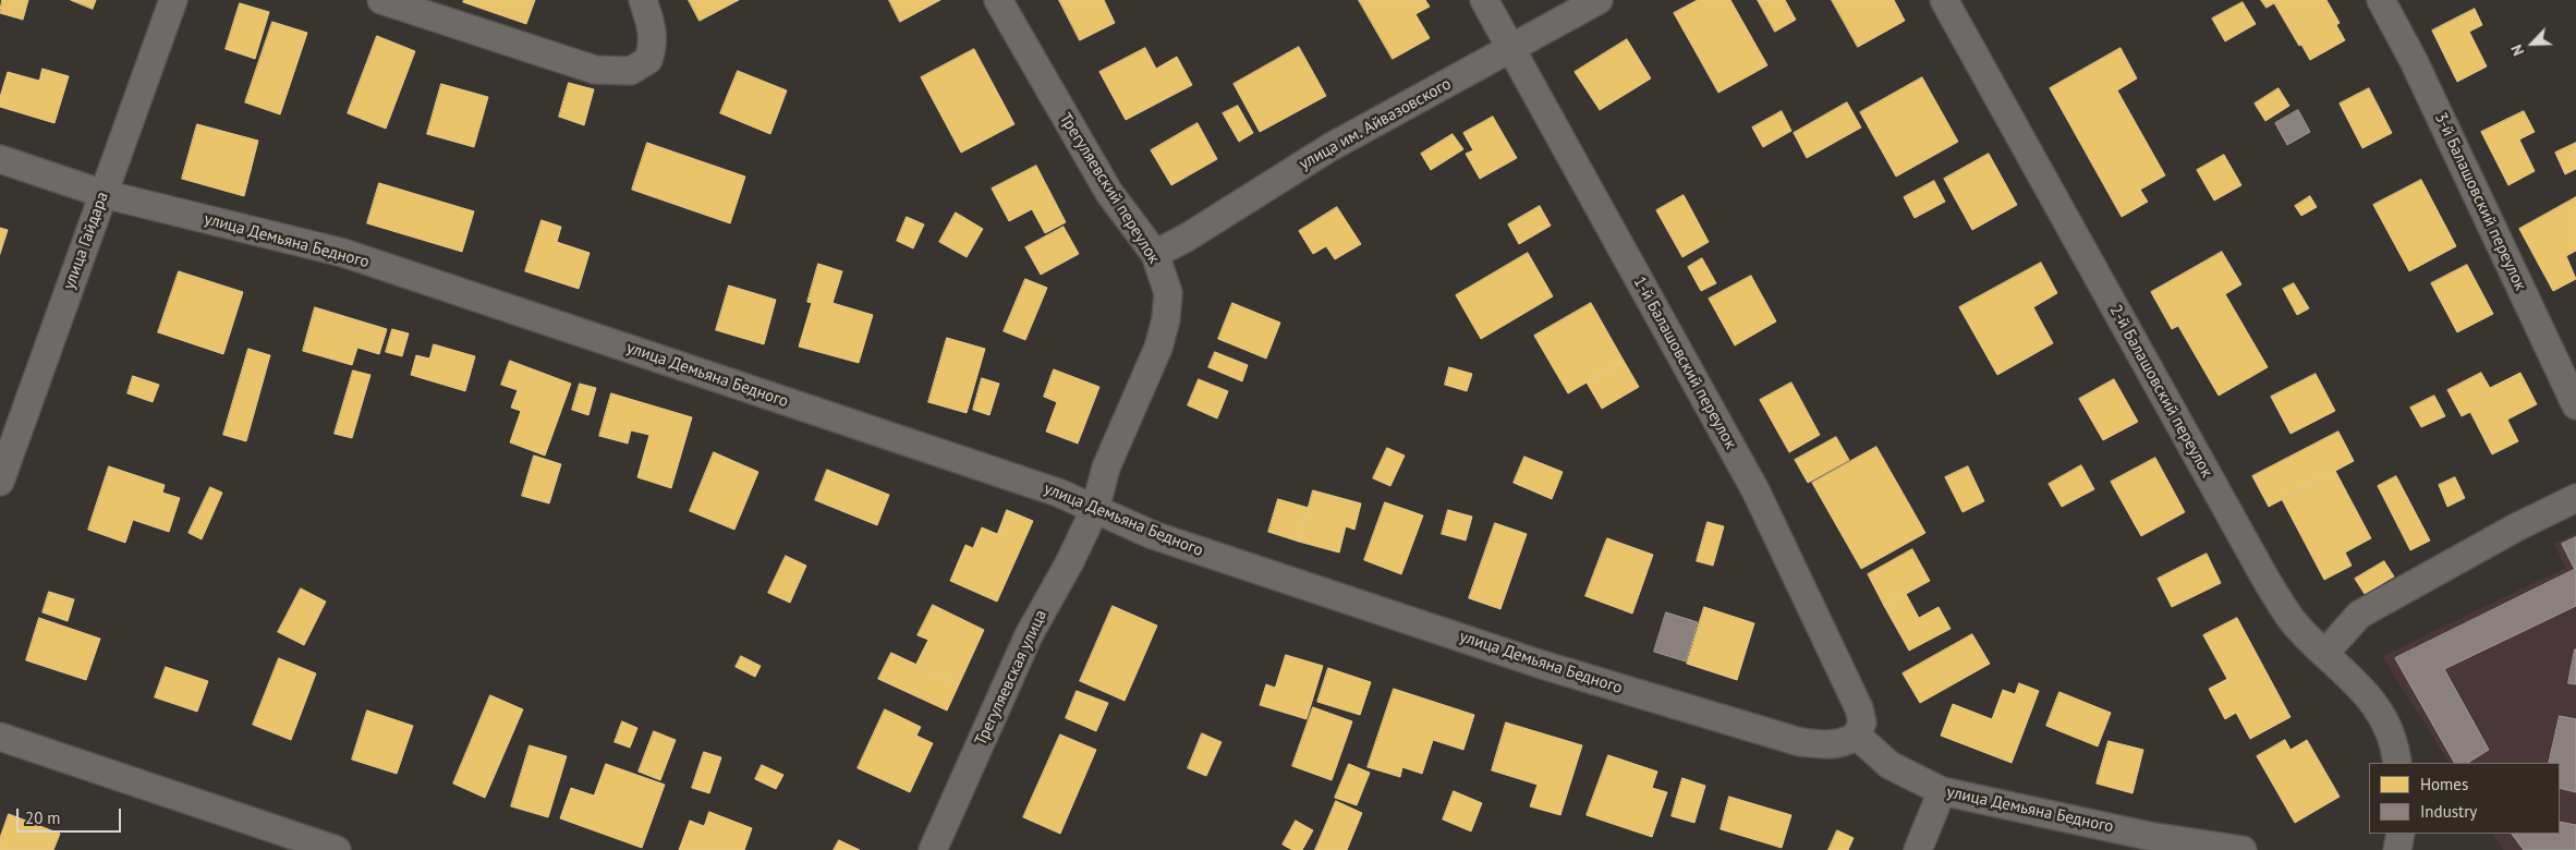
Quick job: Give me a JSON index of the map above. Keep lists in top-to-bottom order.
{
  "streets": {
    "street": [
      "улица им. Айвазовского",
      "Трегуляевский переулок",
      "3-й Балашовский переулок",
      "улица Гайдара",
      "улица Демьяна Бедного",
      "1-й Балашовский переулок",
      "2-й Балашовский переулок",
      "Трегуляевская улица"
    ]
  },
  "crossings": [
    ["улица им. Айвазовского", "Трегуляевский переулок"],
    ["улица им. Айвазовского", "1-й Балашовский переулок"],
    ["Трегуляевский переулок", "улица Демьяна Бедного"],
    ["Трегуляевский переулок", "Трегуляевская улица"],
    ["улица Гайдара", "улица Демьяна Бедного"],
    ["улица Демьяна Бедного", "1-й Балашовский переулок"],
    ["улица Демьяна Бедного", "Трегуляевская улица"]
  ],
  "legend": ["Homes", "Industry"],
  "scale_bar": "20 m",
  "north": "bottom left"
}
